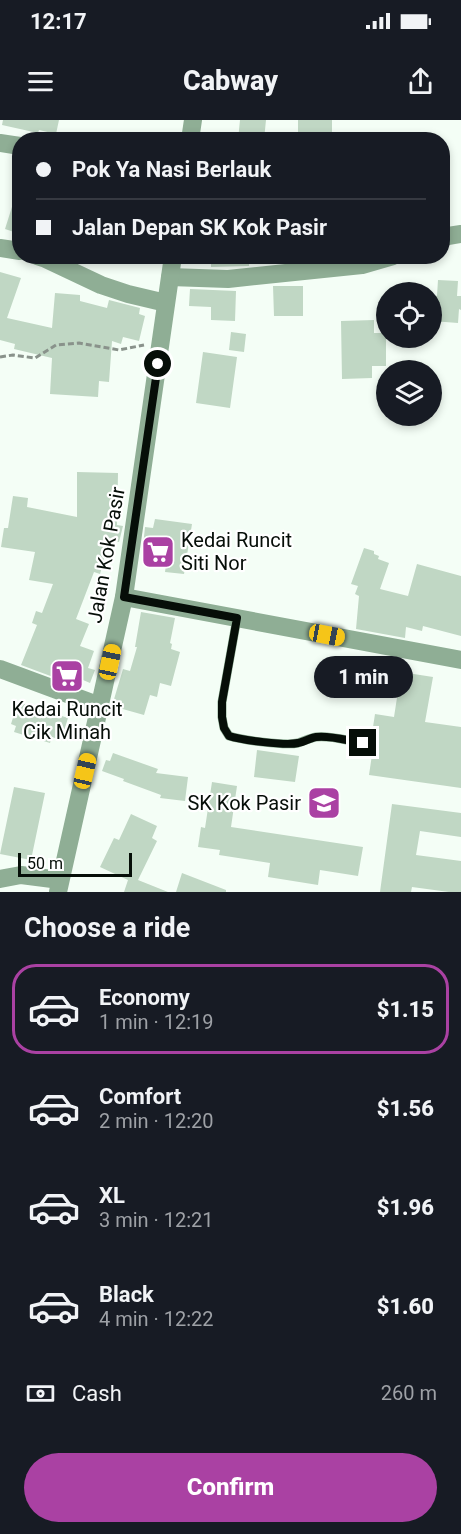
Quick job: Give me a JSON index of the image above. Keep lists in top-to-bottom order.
{
  "streets": {
    "street": ["Jalan Kok Pasir"]
  },
  "places": {
    "supermarket": ["Kedai Runcit Siti Nor", "Kedai Runcit Cik Minah"],
    "school or university": ["SK Kok Pasir"]
  },
  "scale_bar": "50 m",
  "page": {
    "status": "12:17",
    "header": "Cabway",
    "banner": ["Pok Ya Nasi Berlauk", "Jalan Depan SK Kok Pasir"],
    "bubble": "1 min",
    "scale": "50 m",
    "heading": "Choose a ride",
    "list": [
      {
        "name": "Economy",
        "note": "1 min · 12:19",
        "value": "$1.15"
      },
      {
        "name": "Comfort",
        "note": "2 min · 12:20",
        "value": "$1.56"
      },
      {
        "name": "XL",
        "note": "3 min · 12:21",
        "value": "$1.96"
      },
      {
        "name": "Black",
        "note": "4 min · 12:22",
        "value": "$1.60"
      }
    ],
    "pay": ["Cash", "260 m"],
    "buttons": "Confirm"
  }
}
